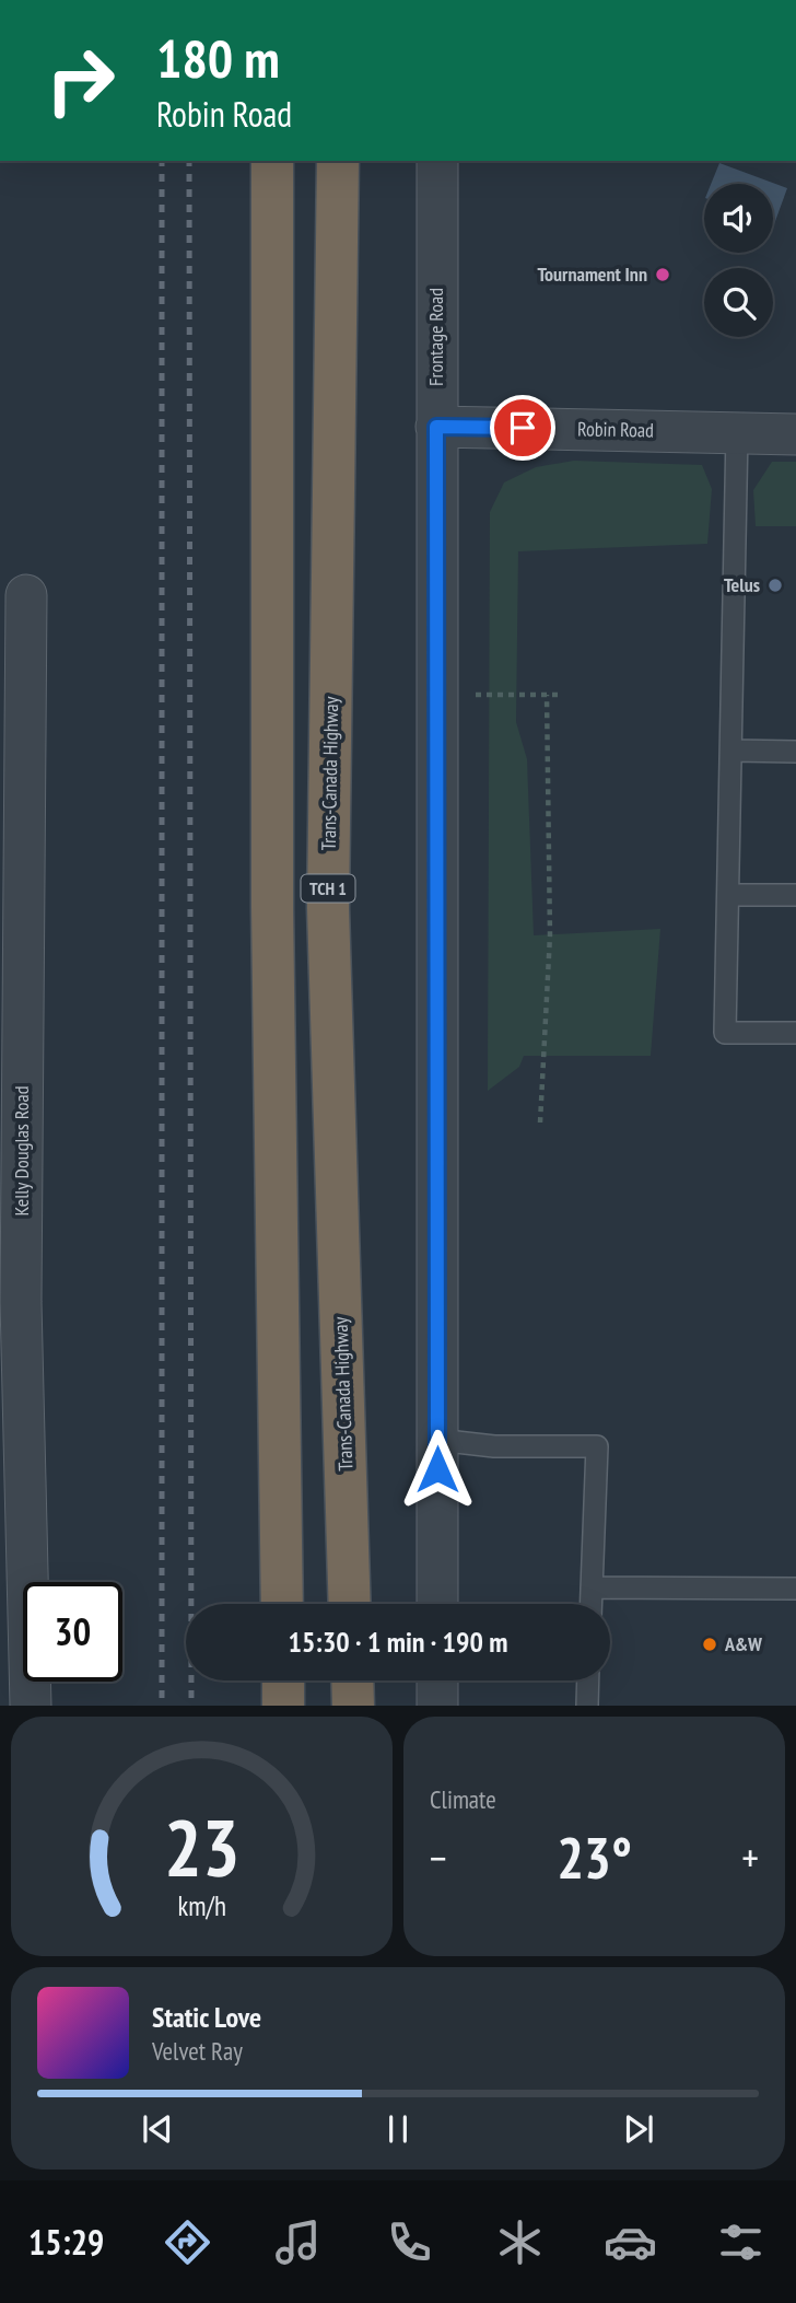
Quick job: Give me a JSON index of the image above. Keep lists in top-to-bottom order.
{
  "streets": {
    "highway": ["Trans-Canada Highway", "TCH 1"],
    "street": ["Frontage Road", "Robin Road", "Kelly Douglas Road"]
  },
  "crossings": [
    ["Frontage Road", "Robin Road"]
  ],
  "places": ["Tournament Inn", "Telus", "A&W"],
  "page": {
    "turn": ["180 m", "Robin Road"],
    "limit": "30",
    "trip": "15:30 · 1 min · 190 m",
    "tile": "Climate",
    "heat": ["−", "23°", "+"],
    "song": ["Static Love", "Velvet Ray"],
    "tabs": "15:29",
    "gauge": ["23", "km/h"]
  }
}
